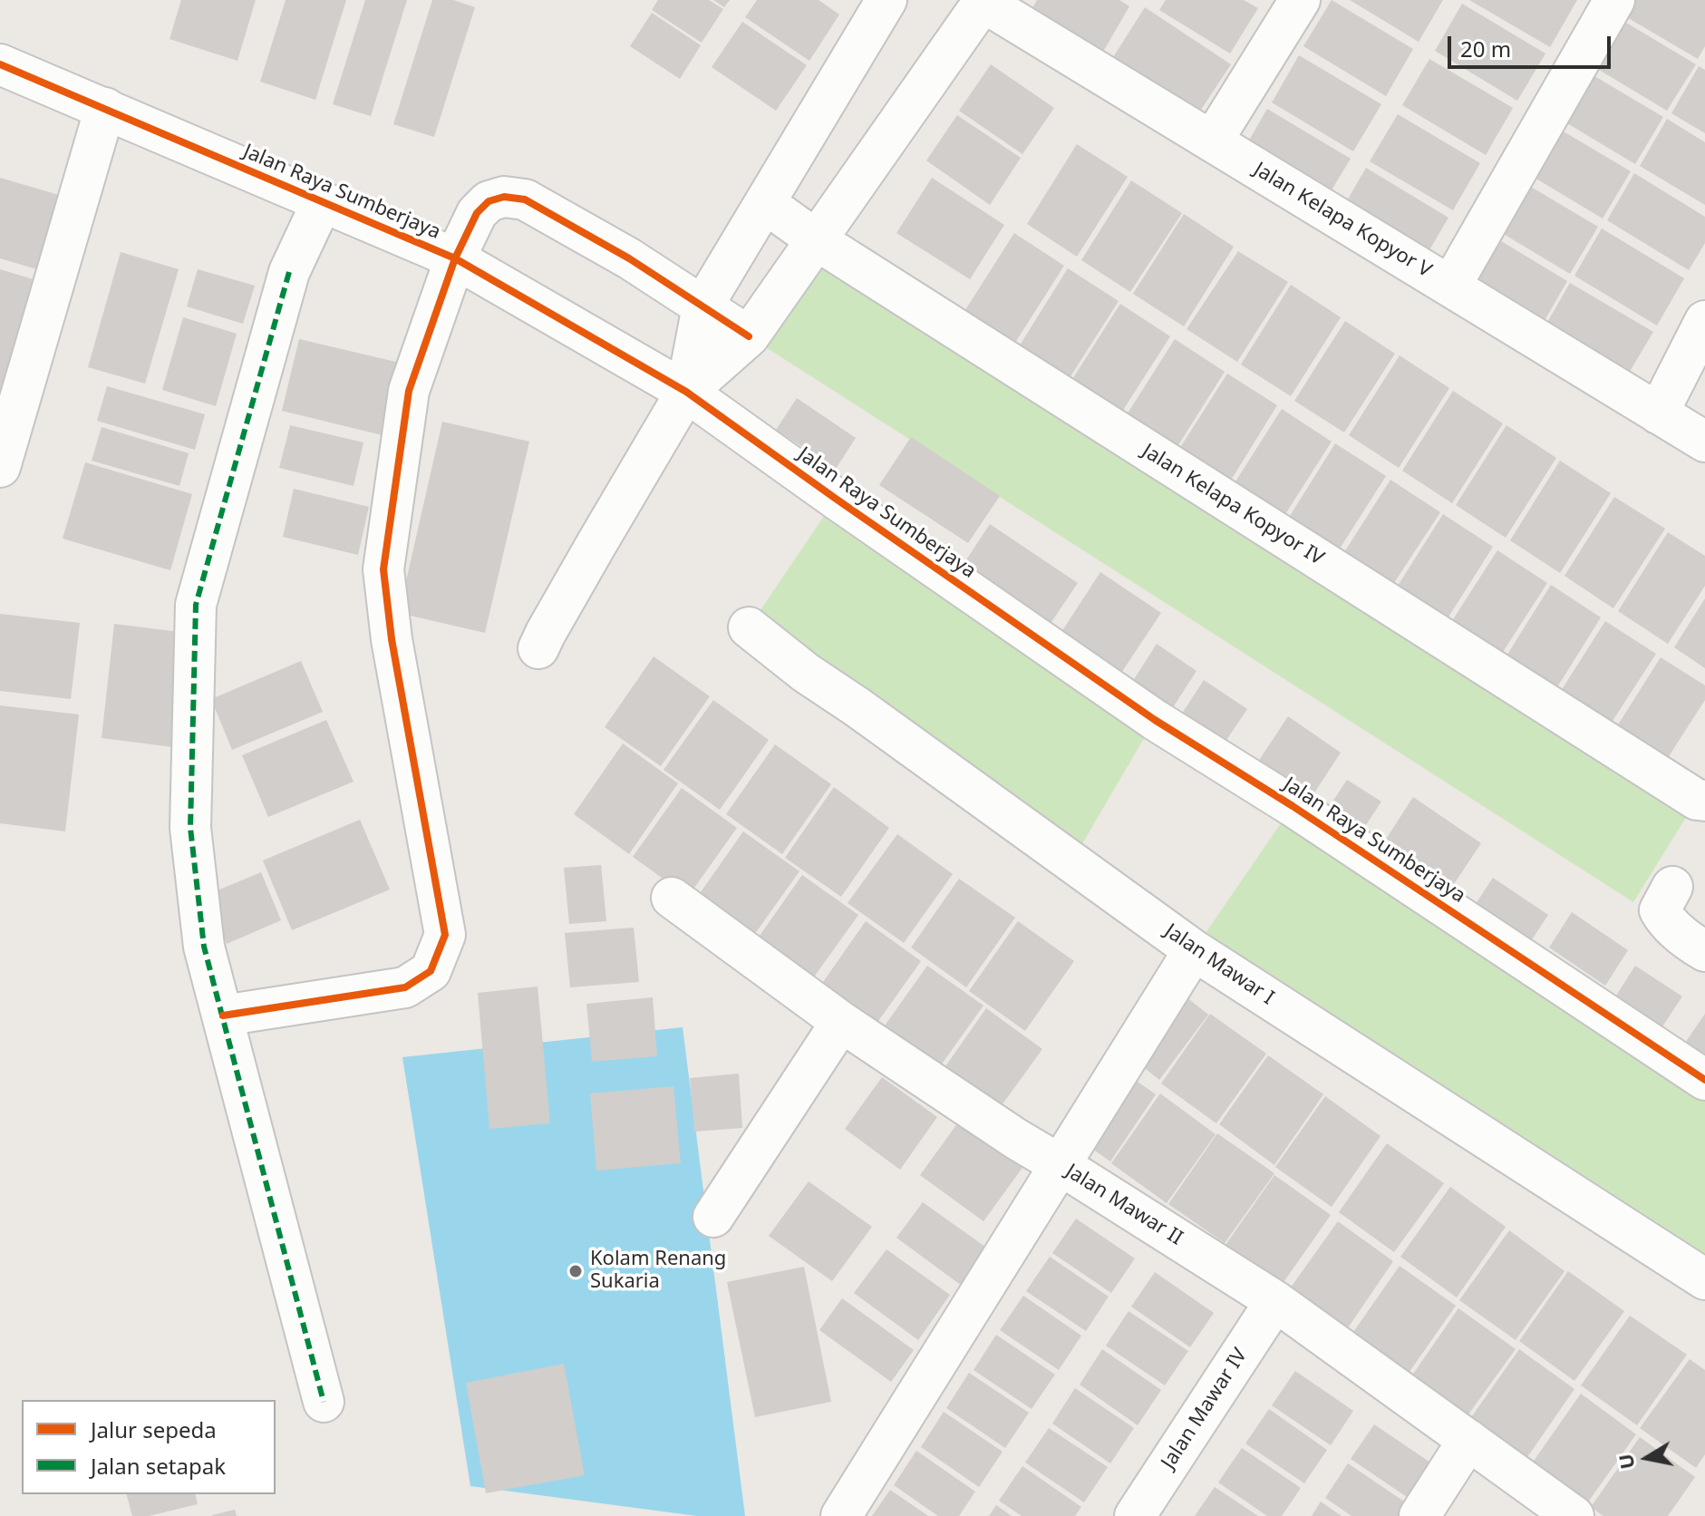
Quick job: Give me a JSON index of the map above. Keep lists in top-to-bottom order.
{
  "streets": {
    "street": [
      "Jalan Raya Sumberjaya",
      "Jalan Kelapa Kopyor V",
      "Jalan Kelapa Kopyor IV",
      "Jalan Mawar I",
      "Jalan Mawar II",
      "Jalan Mawar IV"
    ]
  },
  "crossings": [
    ["Jalan Mawar II", "Jalan Mawar IV"]
  ],
  "places": ["Kolam Renang Sukaria"],
  "legend": ["Jalur sepeda", "Jalan setapak"],
  "scale_bar": "20 m",
  "north": "left"
}
